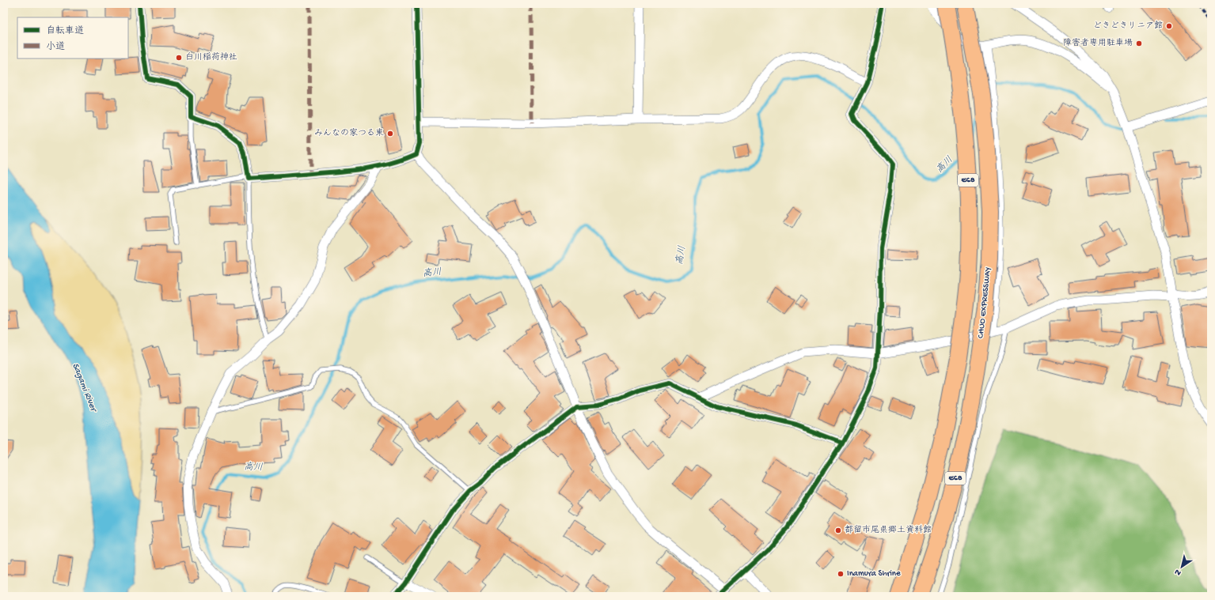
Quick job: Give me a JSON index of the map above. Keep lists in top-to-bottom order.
{
  "streets": {
    "highway": ["E68", "CHUO EXPRESSWAY"]
  },
  "water": ["高川", "Sagami River"],
  "places": [
    "どきどきリニア館",
    "障害者専用駐車場",
    "白川稲荷神社",
    "みんなの家つる東",
    "都留市尾県郷土資料館",
    "Inamura Shrine"
  ],
  "legend": ["自転車道", "小道"],
  "north": "bottom left"
}
